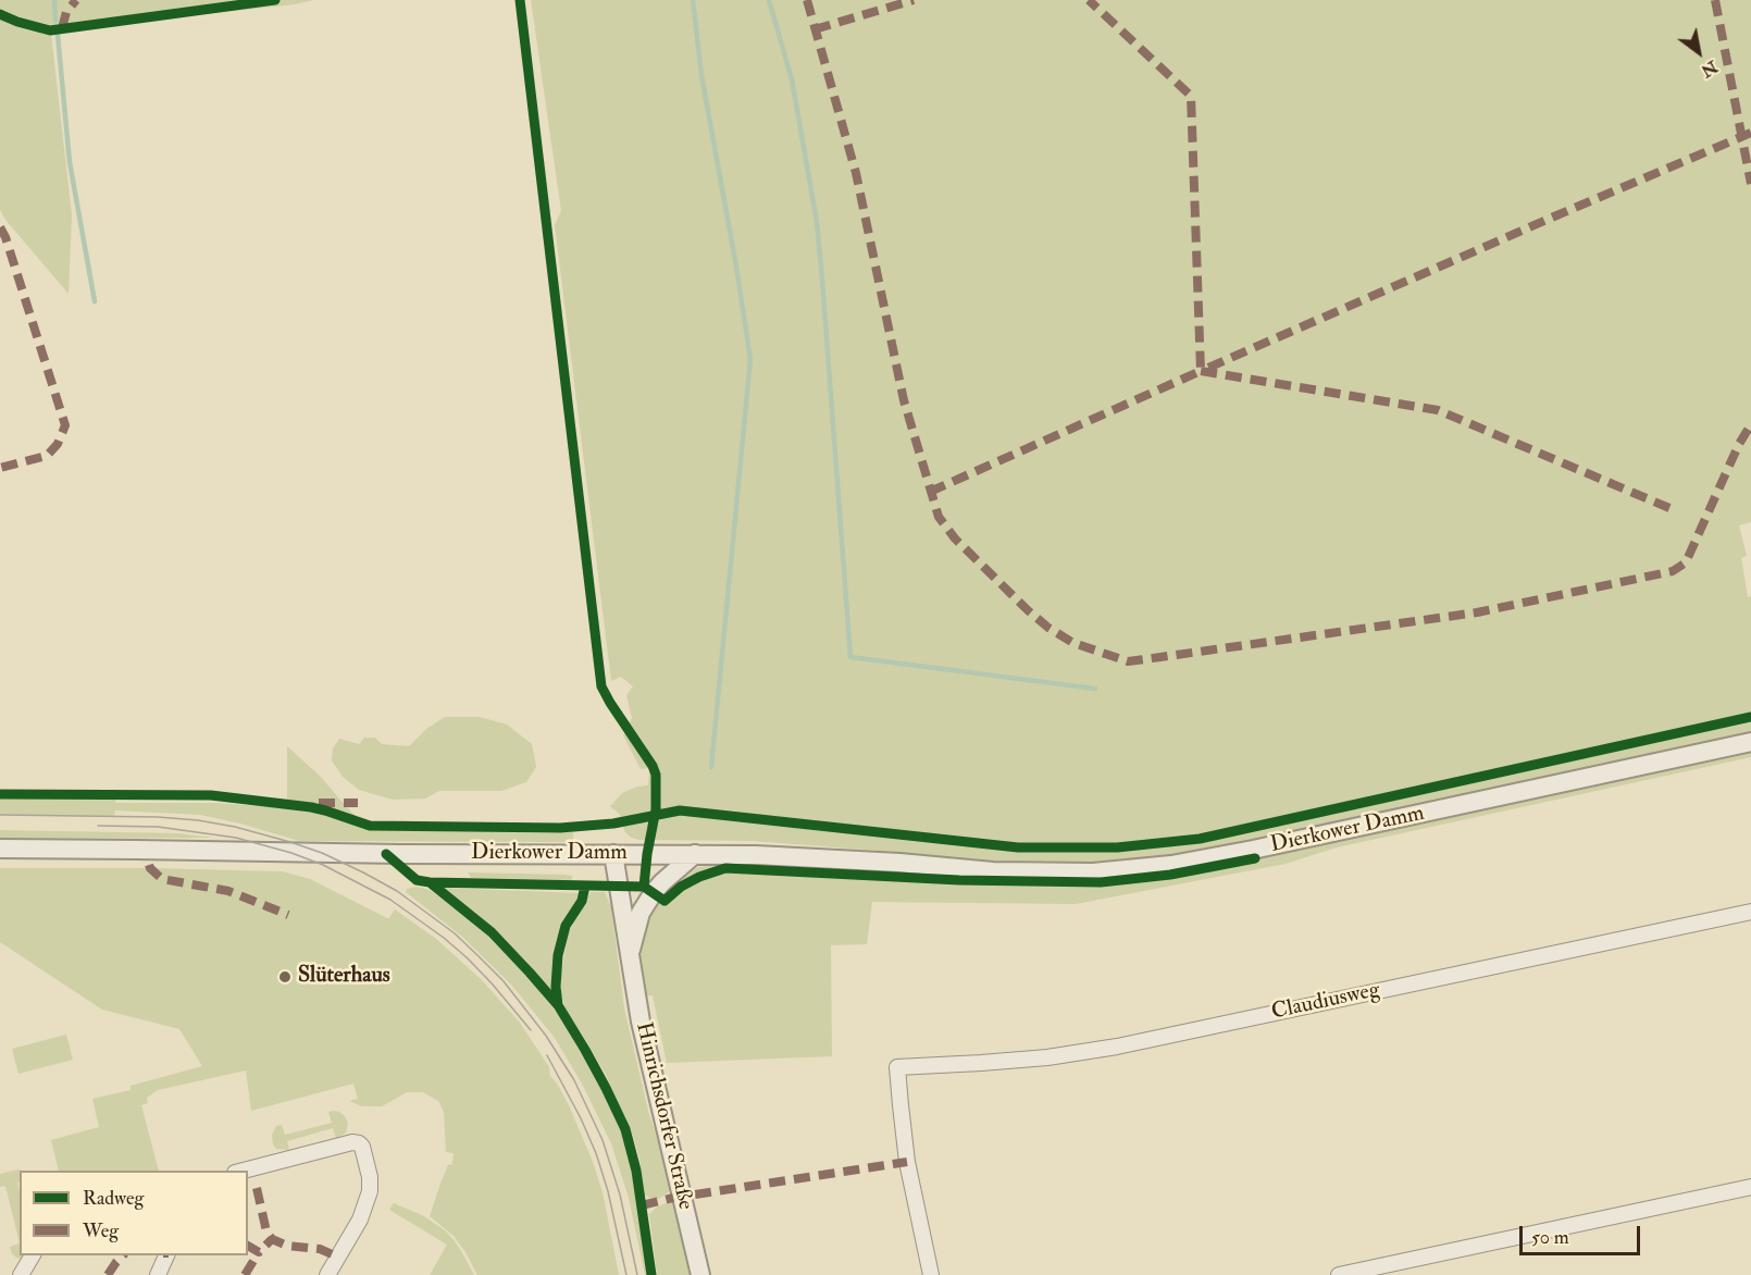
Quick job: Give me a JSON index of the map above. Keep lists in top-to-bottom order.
{
  "streets": {
    "street": ["Dierkower Damm", "Claudiusweg", "Hinrichsdorfer Straße"]
  },
  "crossings": [
    ["Dierkower Damm", "Hinrichsdorfer Straße"]
  ],
  "places": ["Slüterhaus"],
  "legend": ["Radweg", "Weg"],
  "scale_bar": "50 m",
  "north": "bottom right"
}
